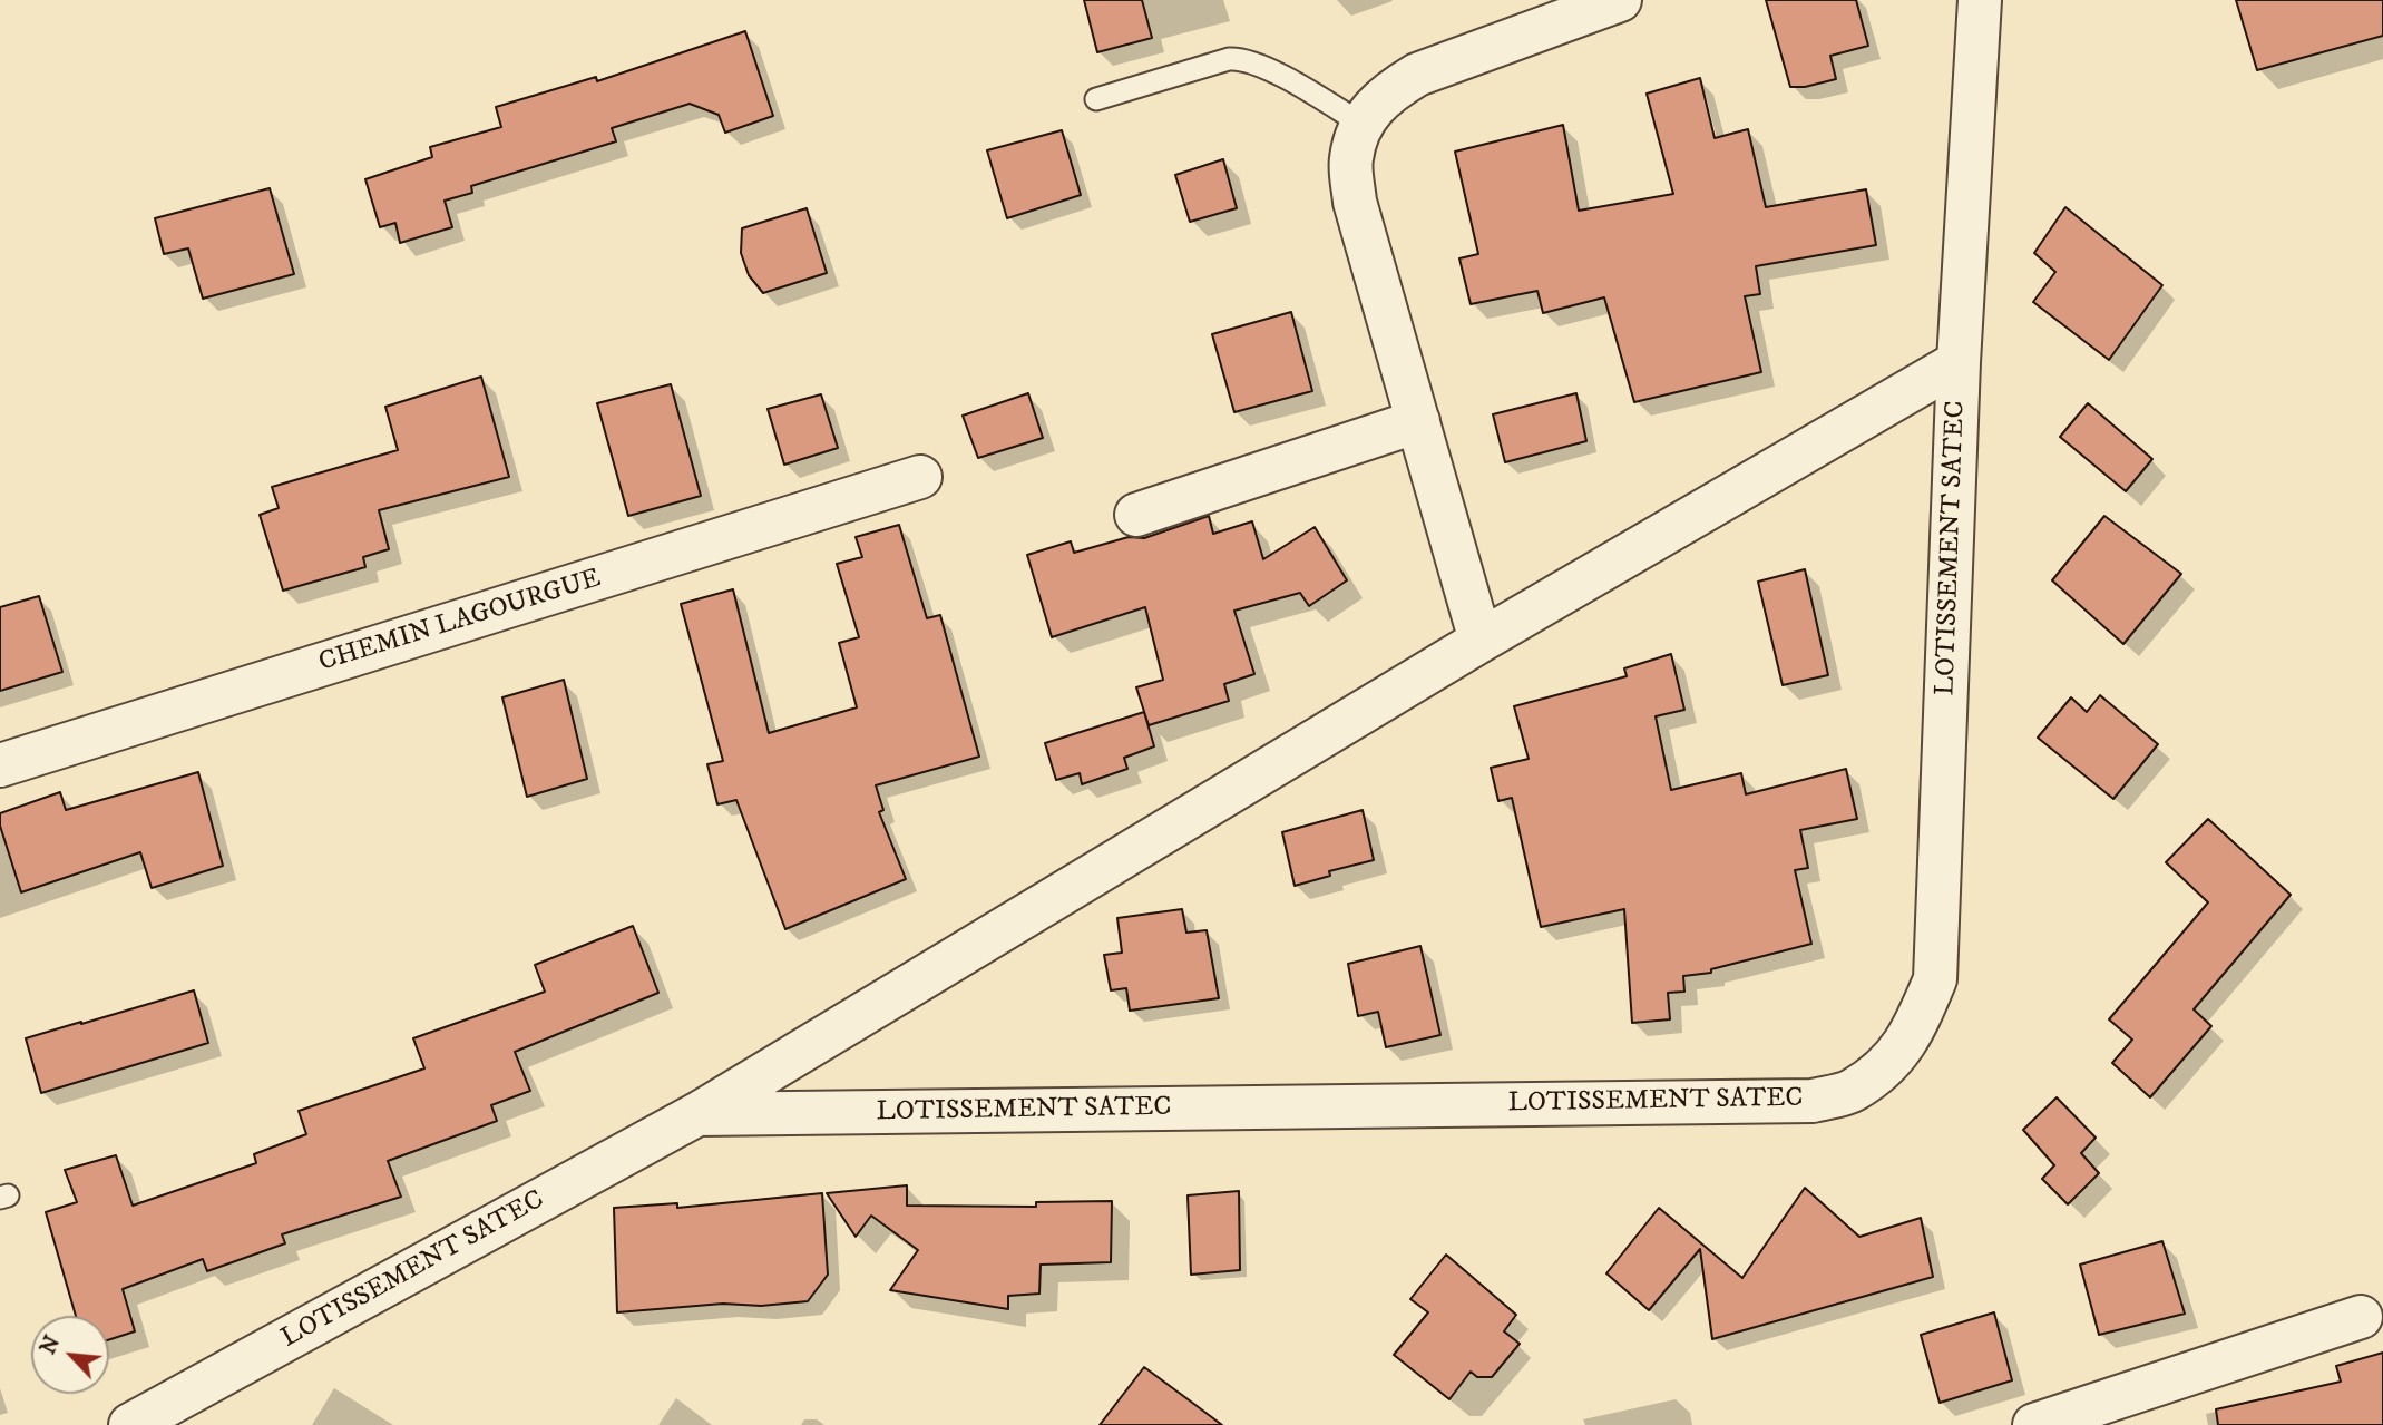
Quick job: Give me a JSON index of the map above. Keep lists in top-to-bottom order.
{
  "streets": {
    "street": ["LOTISSEMENT SATEC", "CHEMIN LAGOURGUE"]
  },
  "north": "top left"
}
